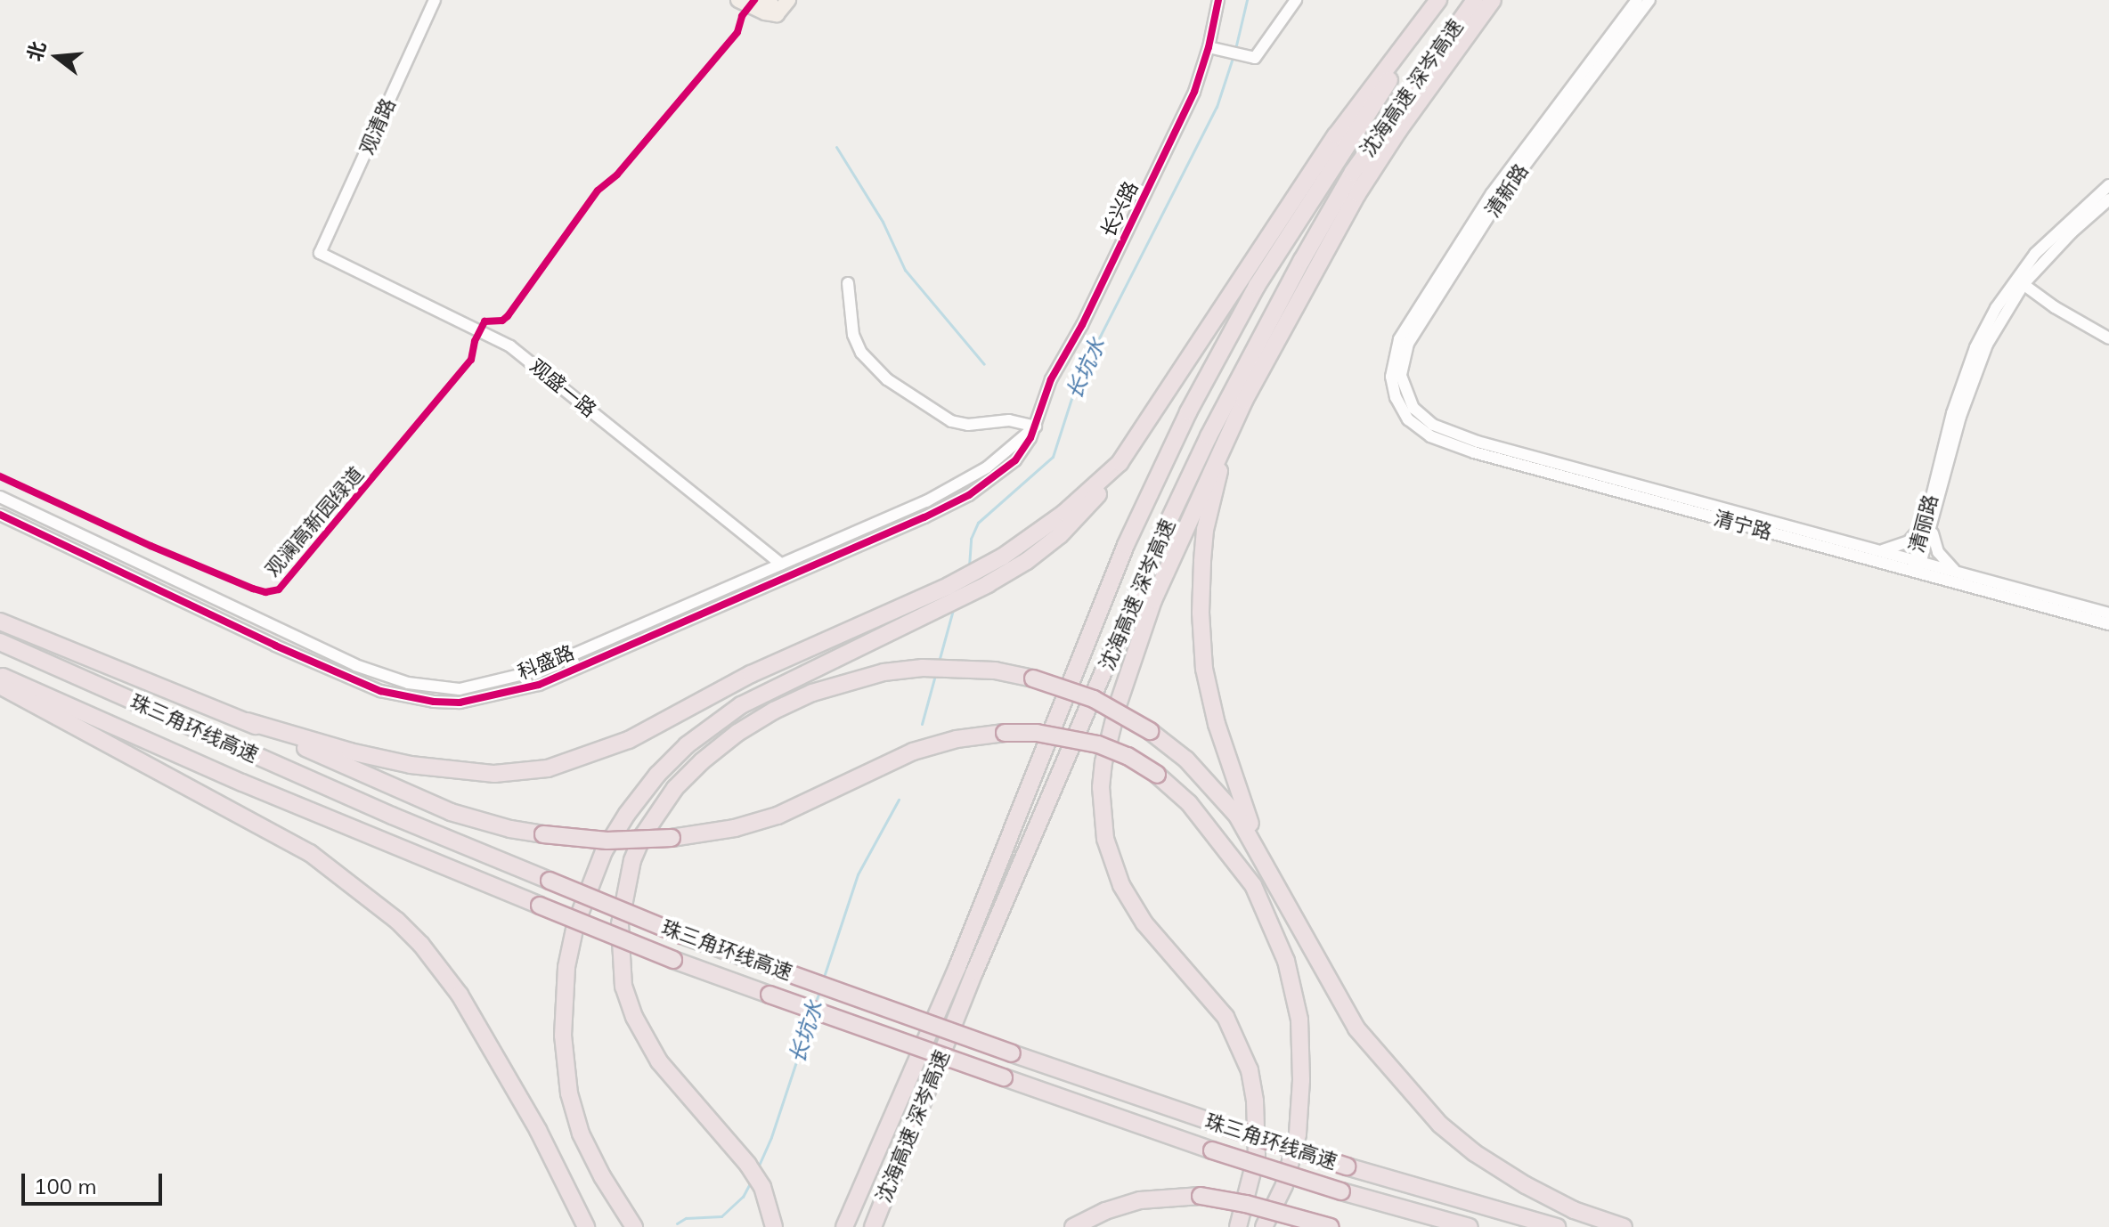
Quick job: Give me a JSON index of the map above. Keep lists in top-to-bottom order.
{
  "streets": {
    "highway": ["沈海高速 深岑高速", "珠三角环线高速"],
    "street": [
      "观清路",
      "清新路",
      "长兴路",
      "观盛一路",
      "清丽路",
      "清宁路",
      "科盛路"
    ],
    "cycle path": ["观澜高新园绿道"]
  },
  "crossings": [
    ["观清路", "观盛一路"],
    ["清新路", "清宁路"],
    ["长兴路", "科盛路"],
    ["观盛一路", "科盛路"],
    ["清丽路", "清宁路"]
  ],
  "water": ["长坑水"],
  "scale_bar": "100 m",
  "north": "left"
}
